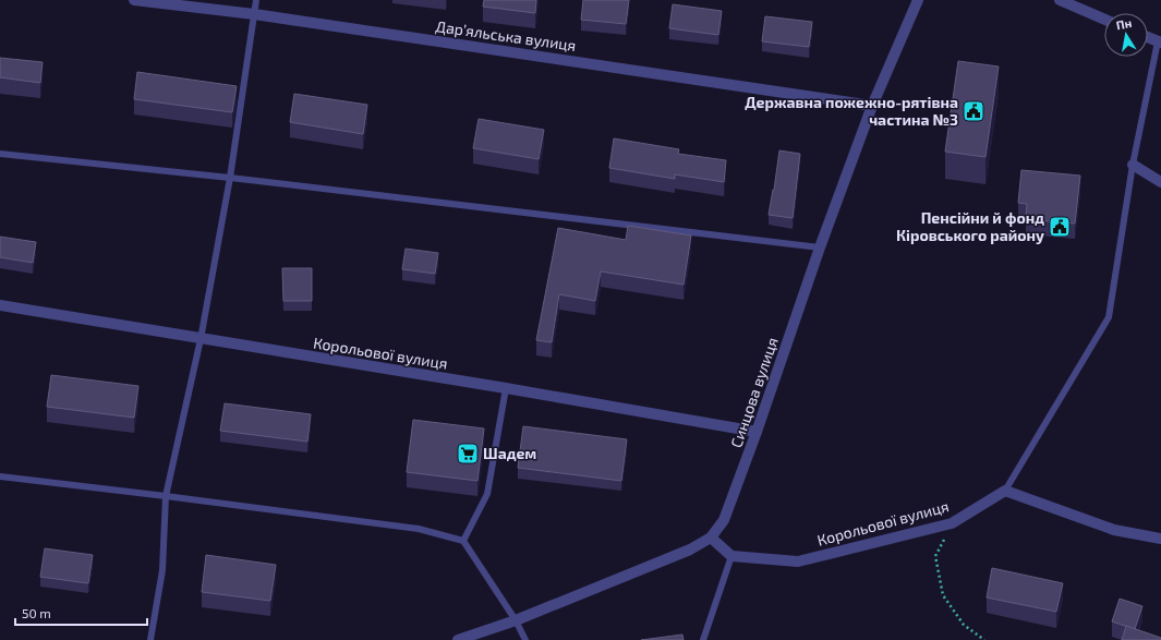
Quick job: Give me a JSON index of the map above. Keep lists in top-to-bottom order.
{
  "streets": {
    "street": ["Дар’яльська вулиця", "Корольової вулиця", "Синцова вулиця"]
  },
  "crossings": [
    ["Дар’яльська вулиця", "Синцова вулиця"],
    ["Корольової вулиця", "Синцова вулиця"]
  ],
  "places": {
    "public building": ["Державна пожежно-рятівна частина №3", "Пенсійни й фонд Кіровського району"],
    "supermarket": ["Шадем"]
  },
  "scale_bar": "50 m",
  "north": "top"
}
